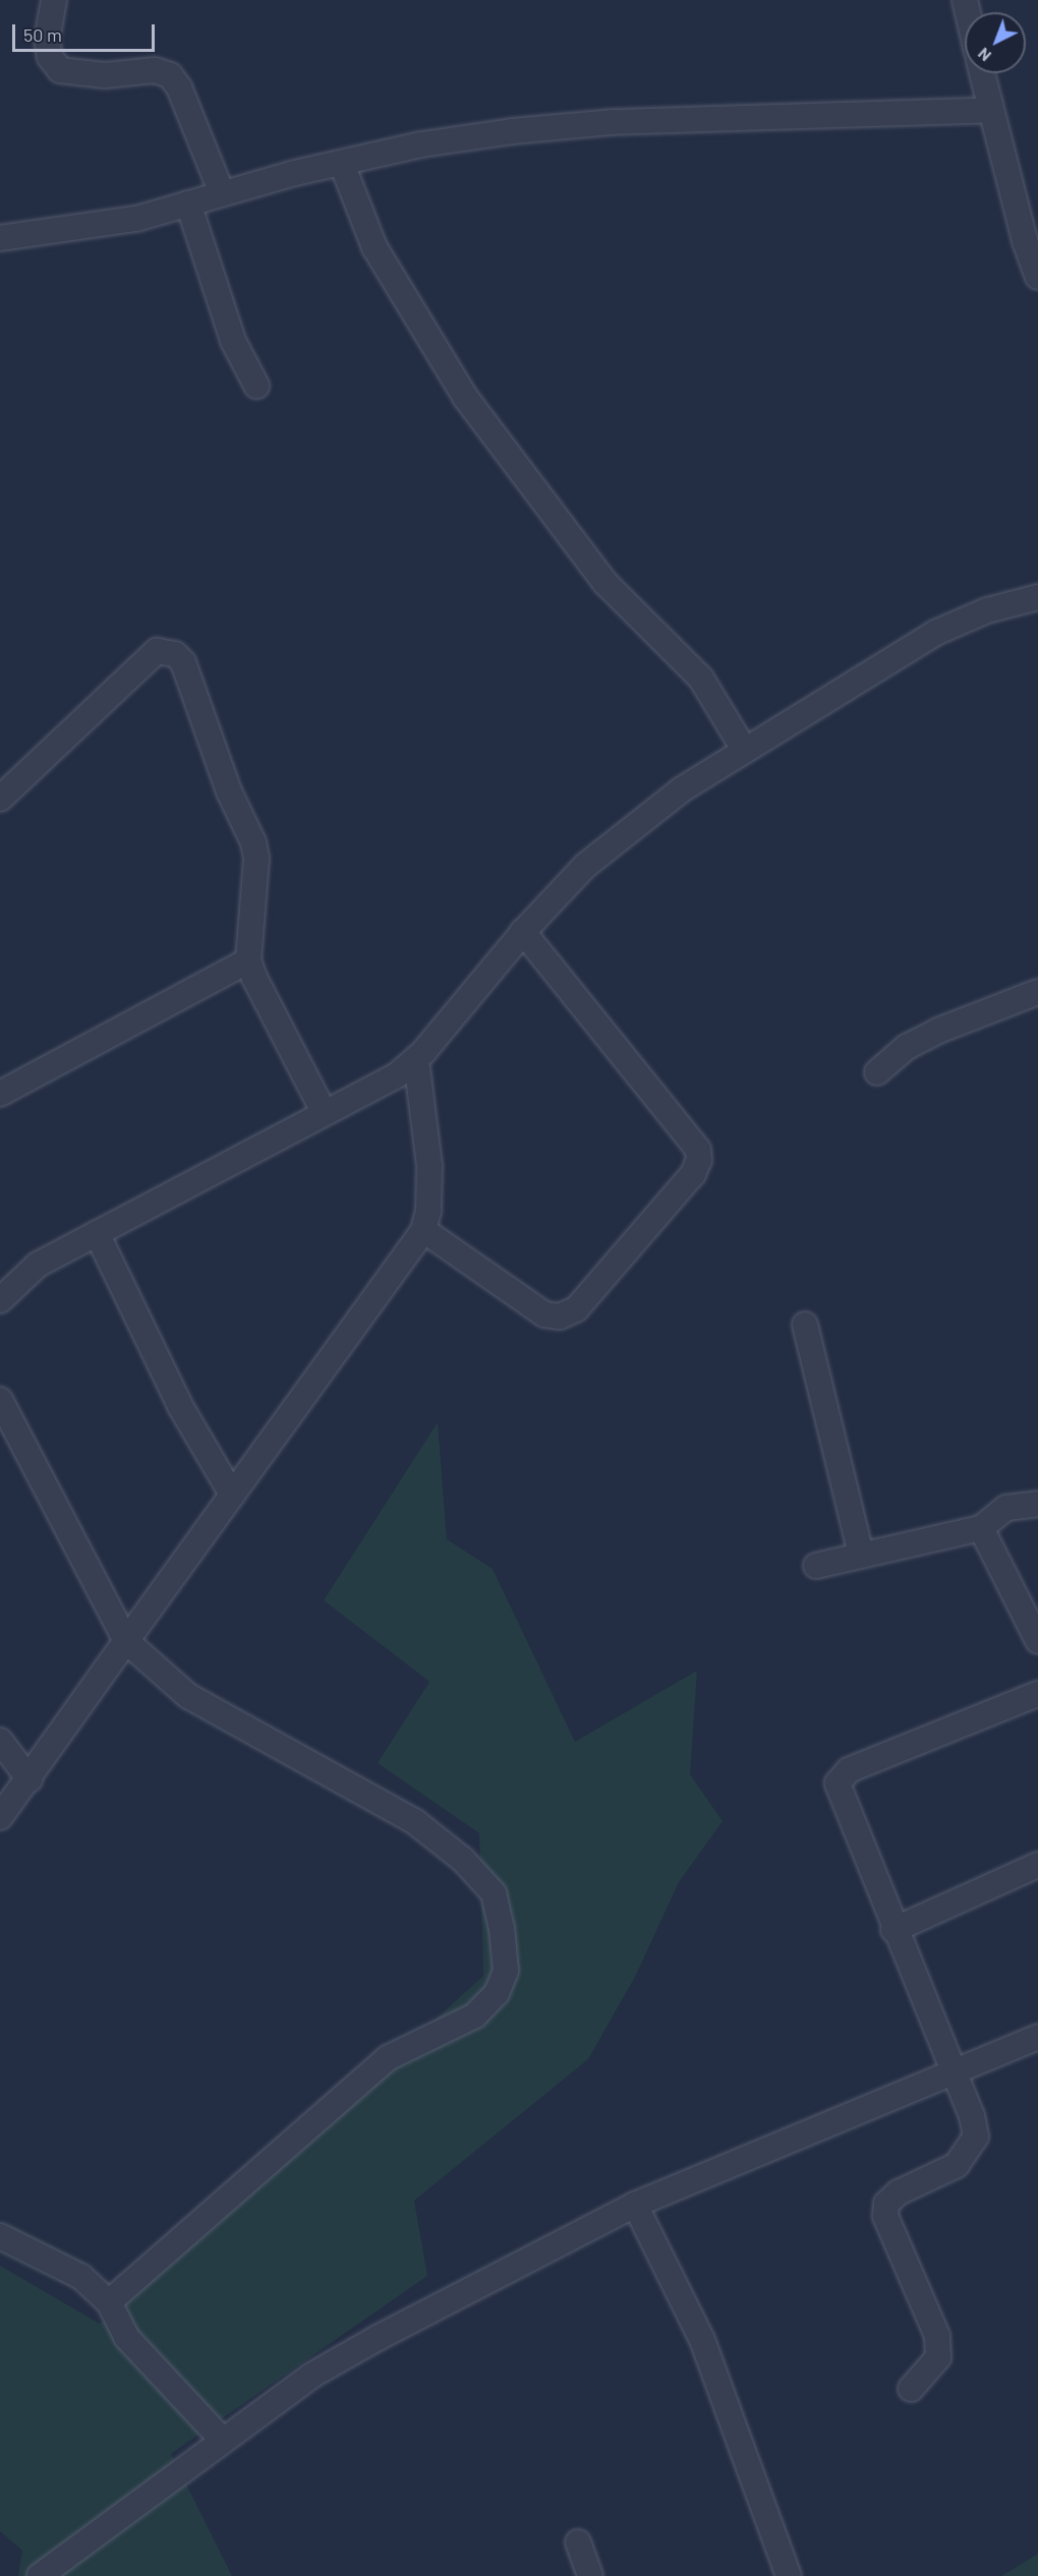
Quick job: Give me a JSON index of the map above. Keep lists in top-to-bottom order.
{
  "scale_bar": "50 m",
  "north": "bottom left"
}
